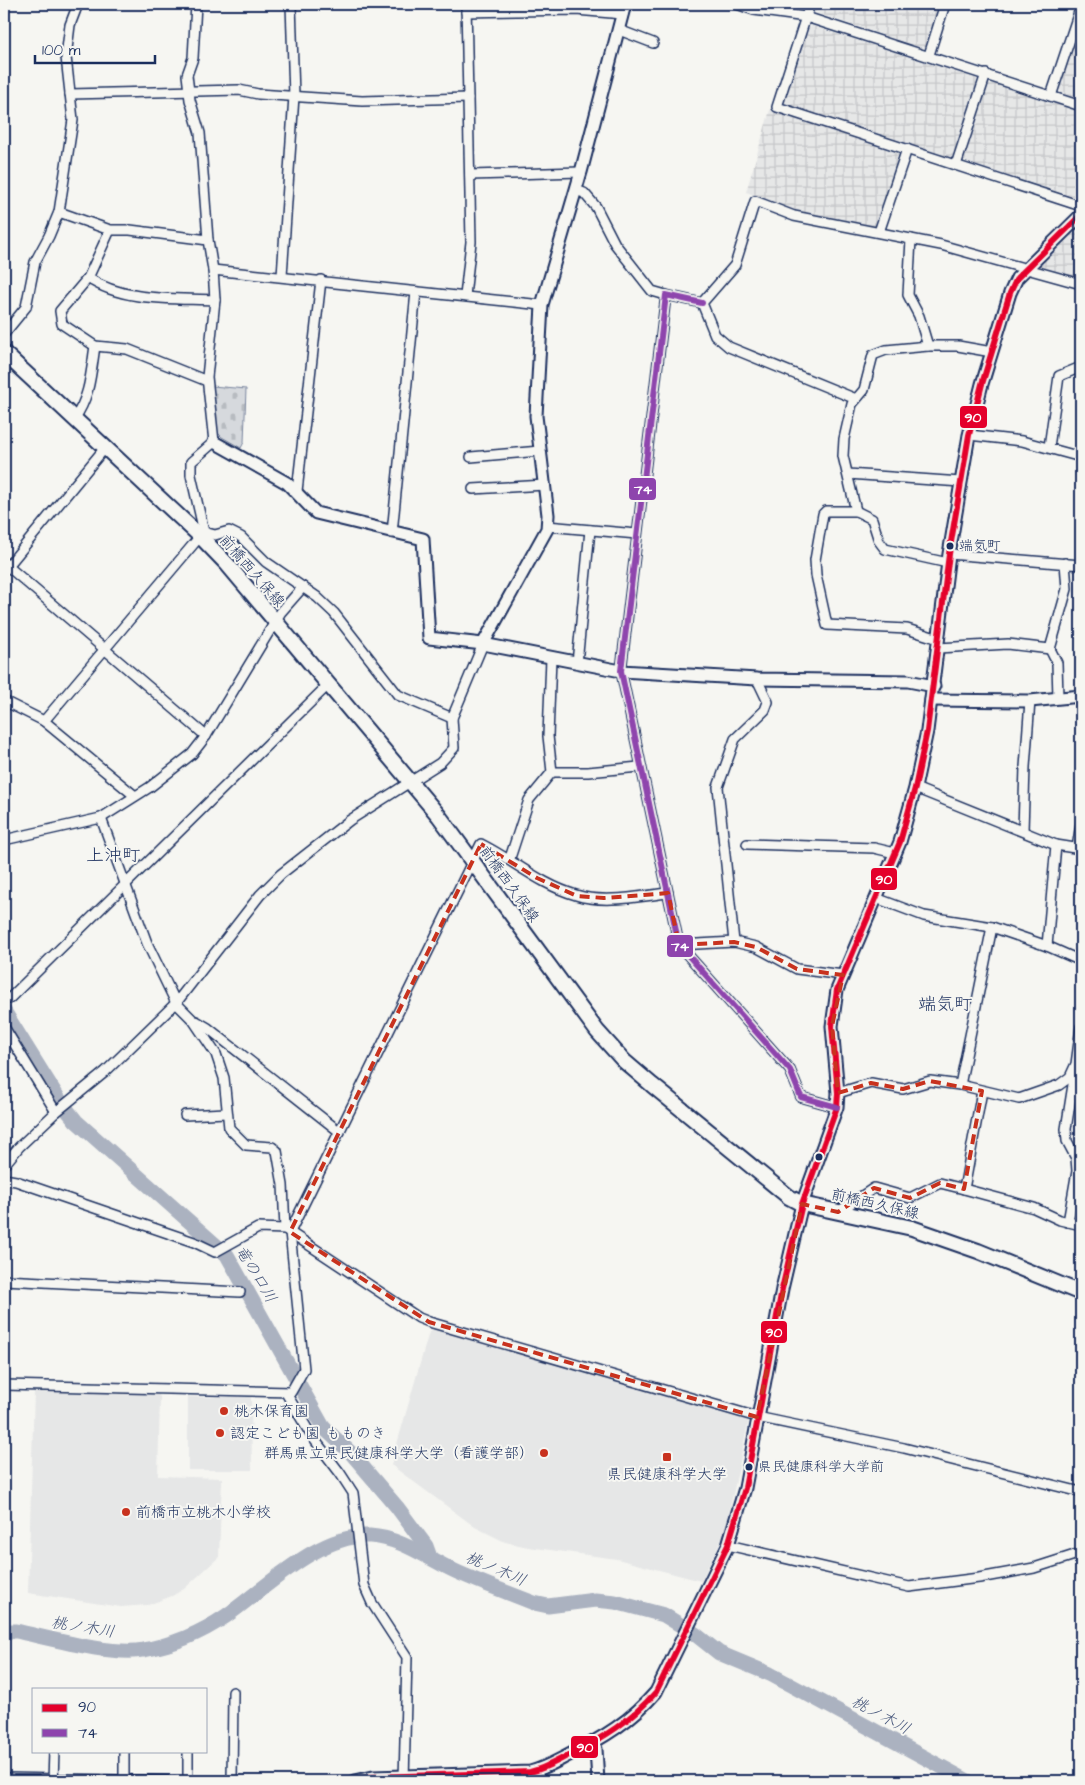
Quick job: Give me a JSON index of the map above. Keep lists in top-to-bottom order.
{
  "streets": {
    "main road": ["前橋西久保線"]
  },
  "districts": ["上沖町", "端気町"],
  "water": ["竜の口川", "桃ノ木川"],
  "places": {
    "other": [
      "端気町",
      "桃木保育園",
      "認定こども園 もものき",
      "群馬県立県民健康科学大学（看護学部）",
      "県民健康科学大学前",
      "前橋市立桃木小学校"
    ],
    "transit": ["県民健康科学大学"]
  },
  "lines": ["transit line 90", "transit line 74"],
  "legend": ["90", "74"],
  "scale_bar": "100 m"
}
